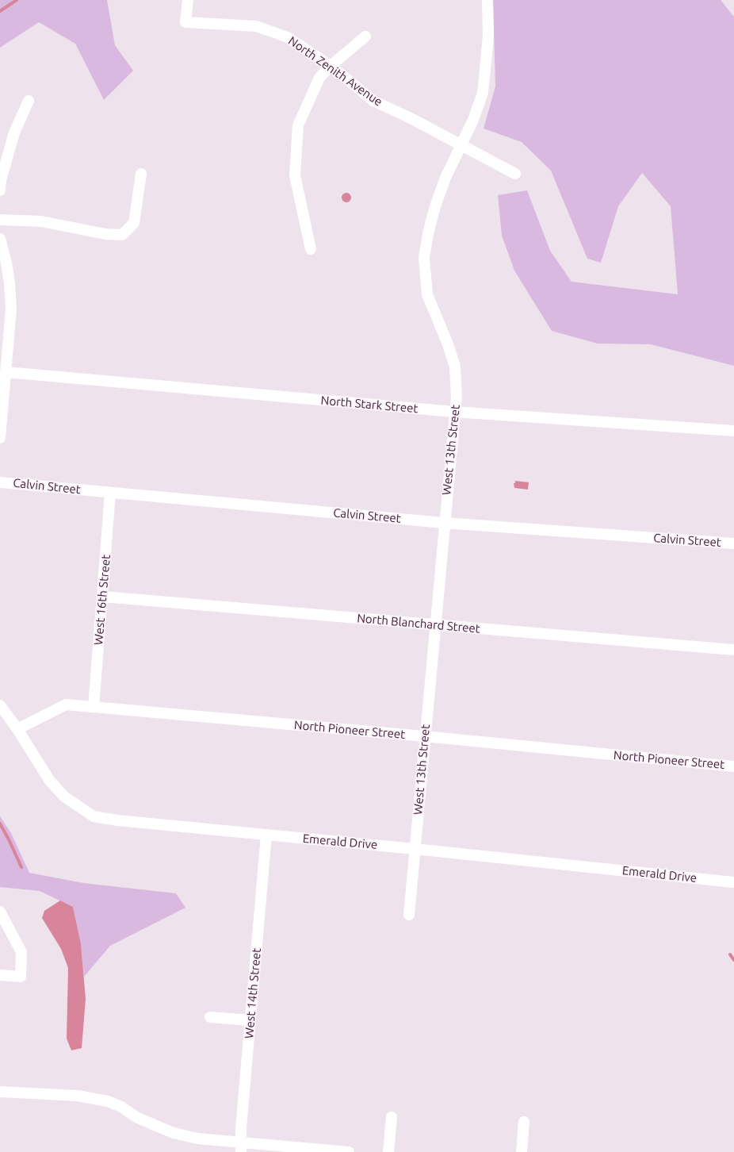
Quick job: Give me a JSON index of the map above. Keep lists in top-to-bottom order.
{
  "streets": {
    "street": [
      "North Zenith Avenue",
      "North Stark Street",
      "West 13th Street",
      "Calvin Street",
      "West 16th Street",
      "North Blanchard Street",
      "North Pioneer Street",
      "Emerald Drive",
      "West 14th Street"
    ]
  },
  "crossings": [
    ["North Zenith Avenue", "West 13th Street"],
    ["North Stark Street", "West 13th Street"],
    ["West 13th Street", "Calvin Street"],
    ["West 13th Street", "North Blanchard Street"],
    ["West 13th Street", "North Pioneer Street"],
    ["West 13th Street", "Emerald Drive"],
    ["Calvin Street", "West 16th Street"],
    ["West 16th Street", "North Blanchard Street"],
    ["West 16th Street", "North Pioneer Street"],
    ["North Pioneer Street", "Emerald Drive"],
    ["Emerald Drive", "West 14th Street"]
  ]
}
